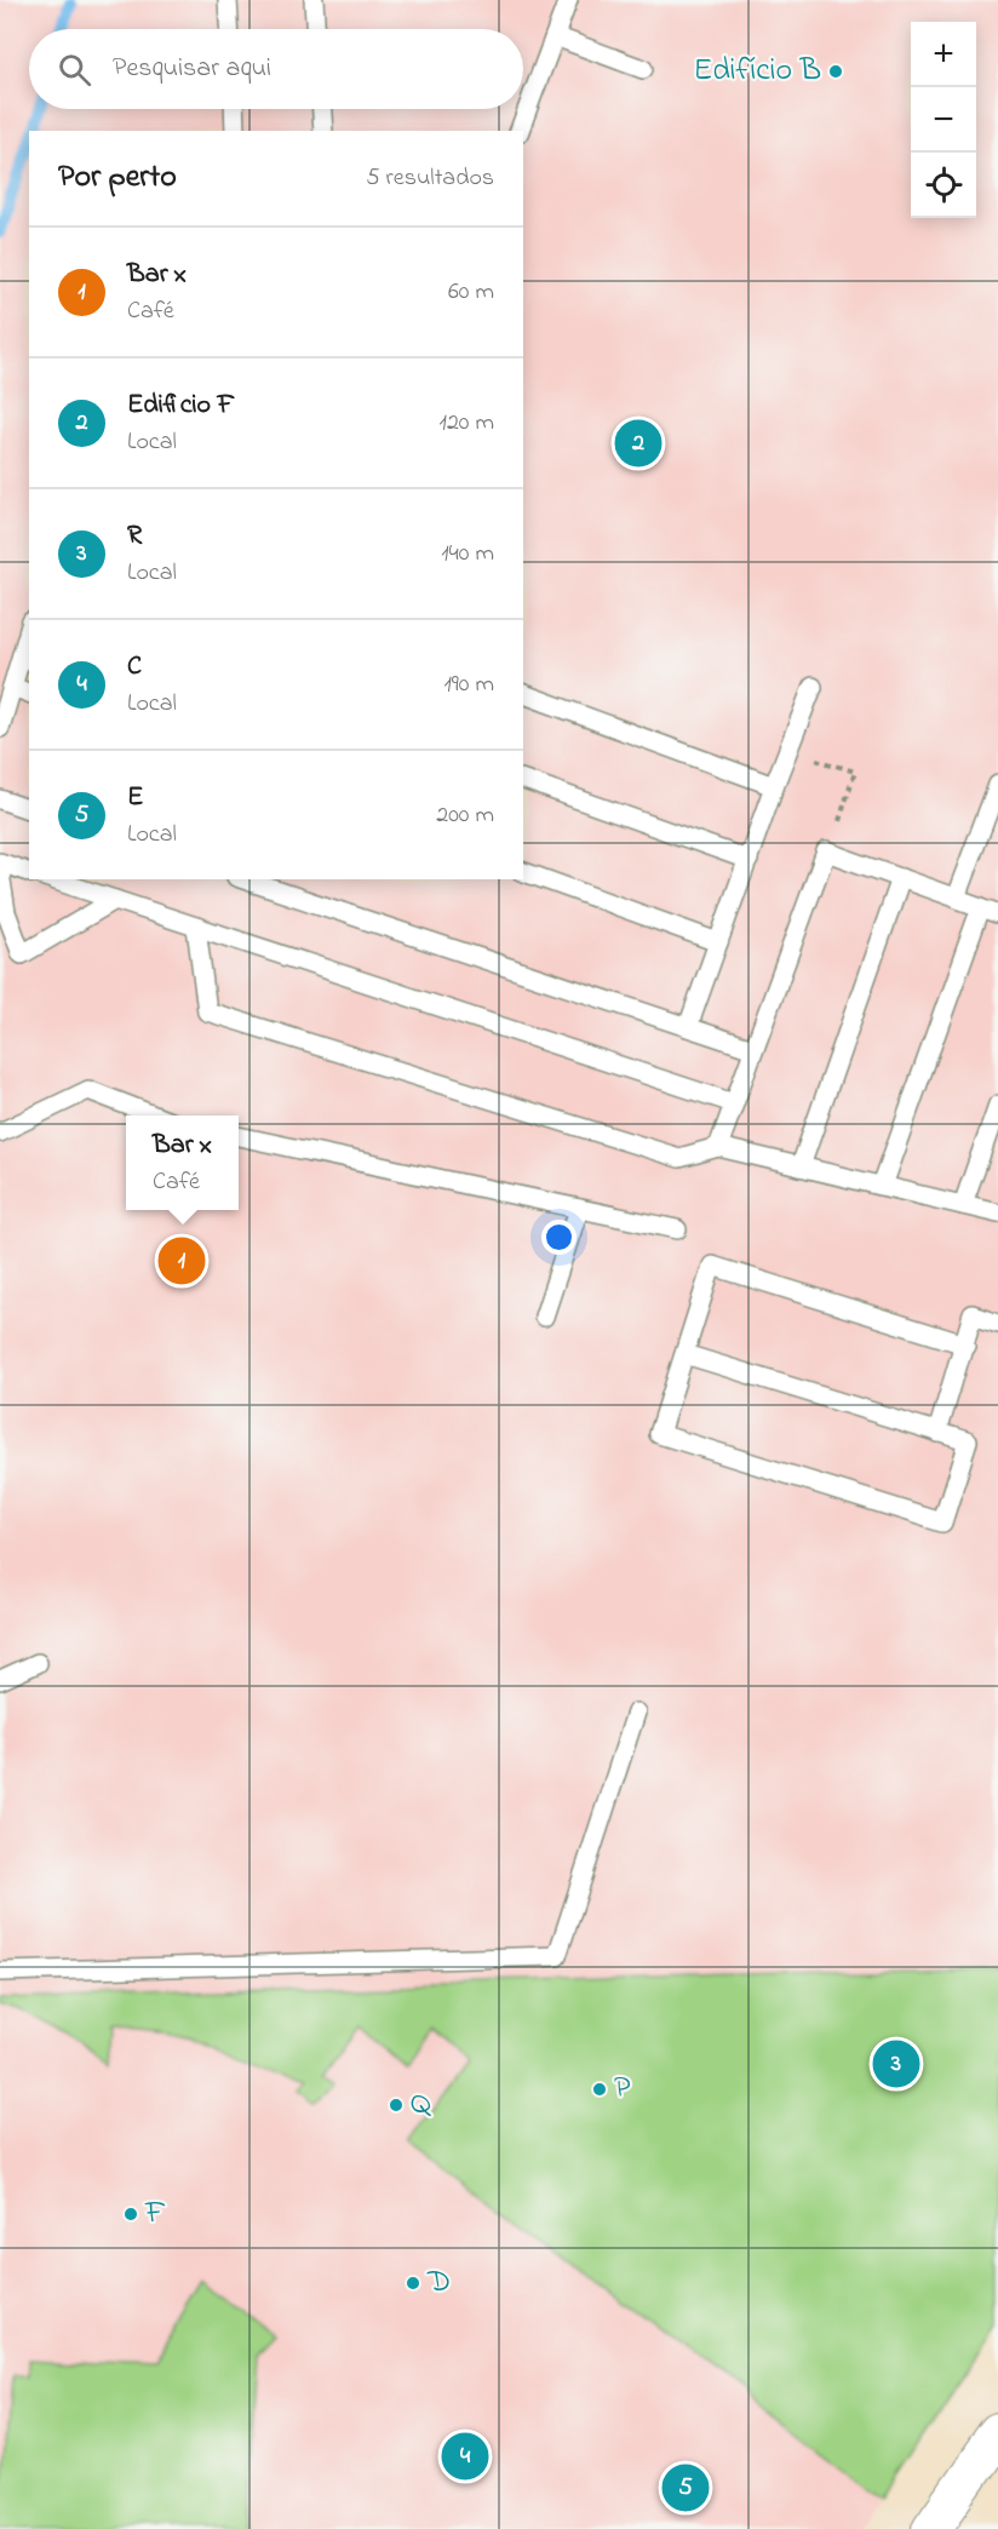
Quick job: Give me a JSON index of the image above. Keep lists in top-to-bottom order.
{
  "places": [
    "Edifício B",
    "P",
    "Q",
    "F",
    "D"
  ],
  "page": {
    "map_buttons": ["+", "−"],
    "search": "Pesquisar aqui",
    "heading": ["Por perto", "5 resultados"],
    "list": [
      {
        "mark": "1",
        "name": "Bar x",
        "note": "Café",
        "value": "60 m"
      },
      {
        "mark": "2",
        "name": "Edificio F",
        "note": "Local",
        "value": "120 m"
      },
      {
        "mark": "3",
        "name": "R",
        "note": "Local",
        "value": "140 m"
      },
      {
        "mark": "4",
        "name": "C",
        "note": "Local",
        "value": "190 m"
      },
      {
        "mark": "5",
        "name": "E",
        "note": "Local",
        "value": "200 m"
      }
    ],
    "pins": [
      "2",
      "1",
      "3",
      "4",
      "5"
    ],
    "popup": ["Bar x", "Café"]
  }
}
